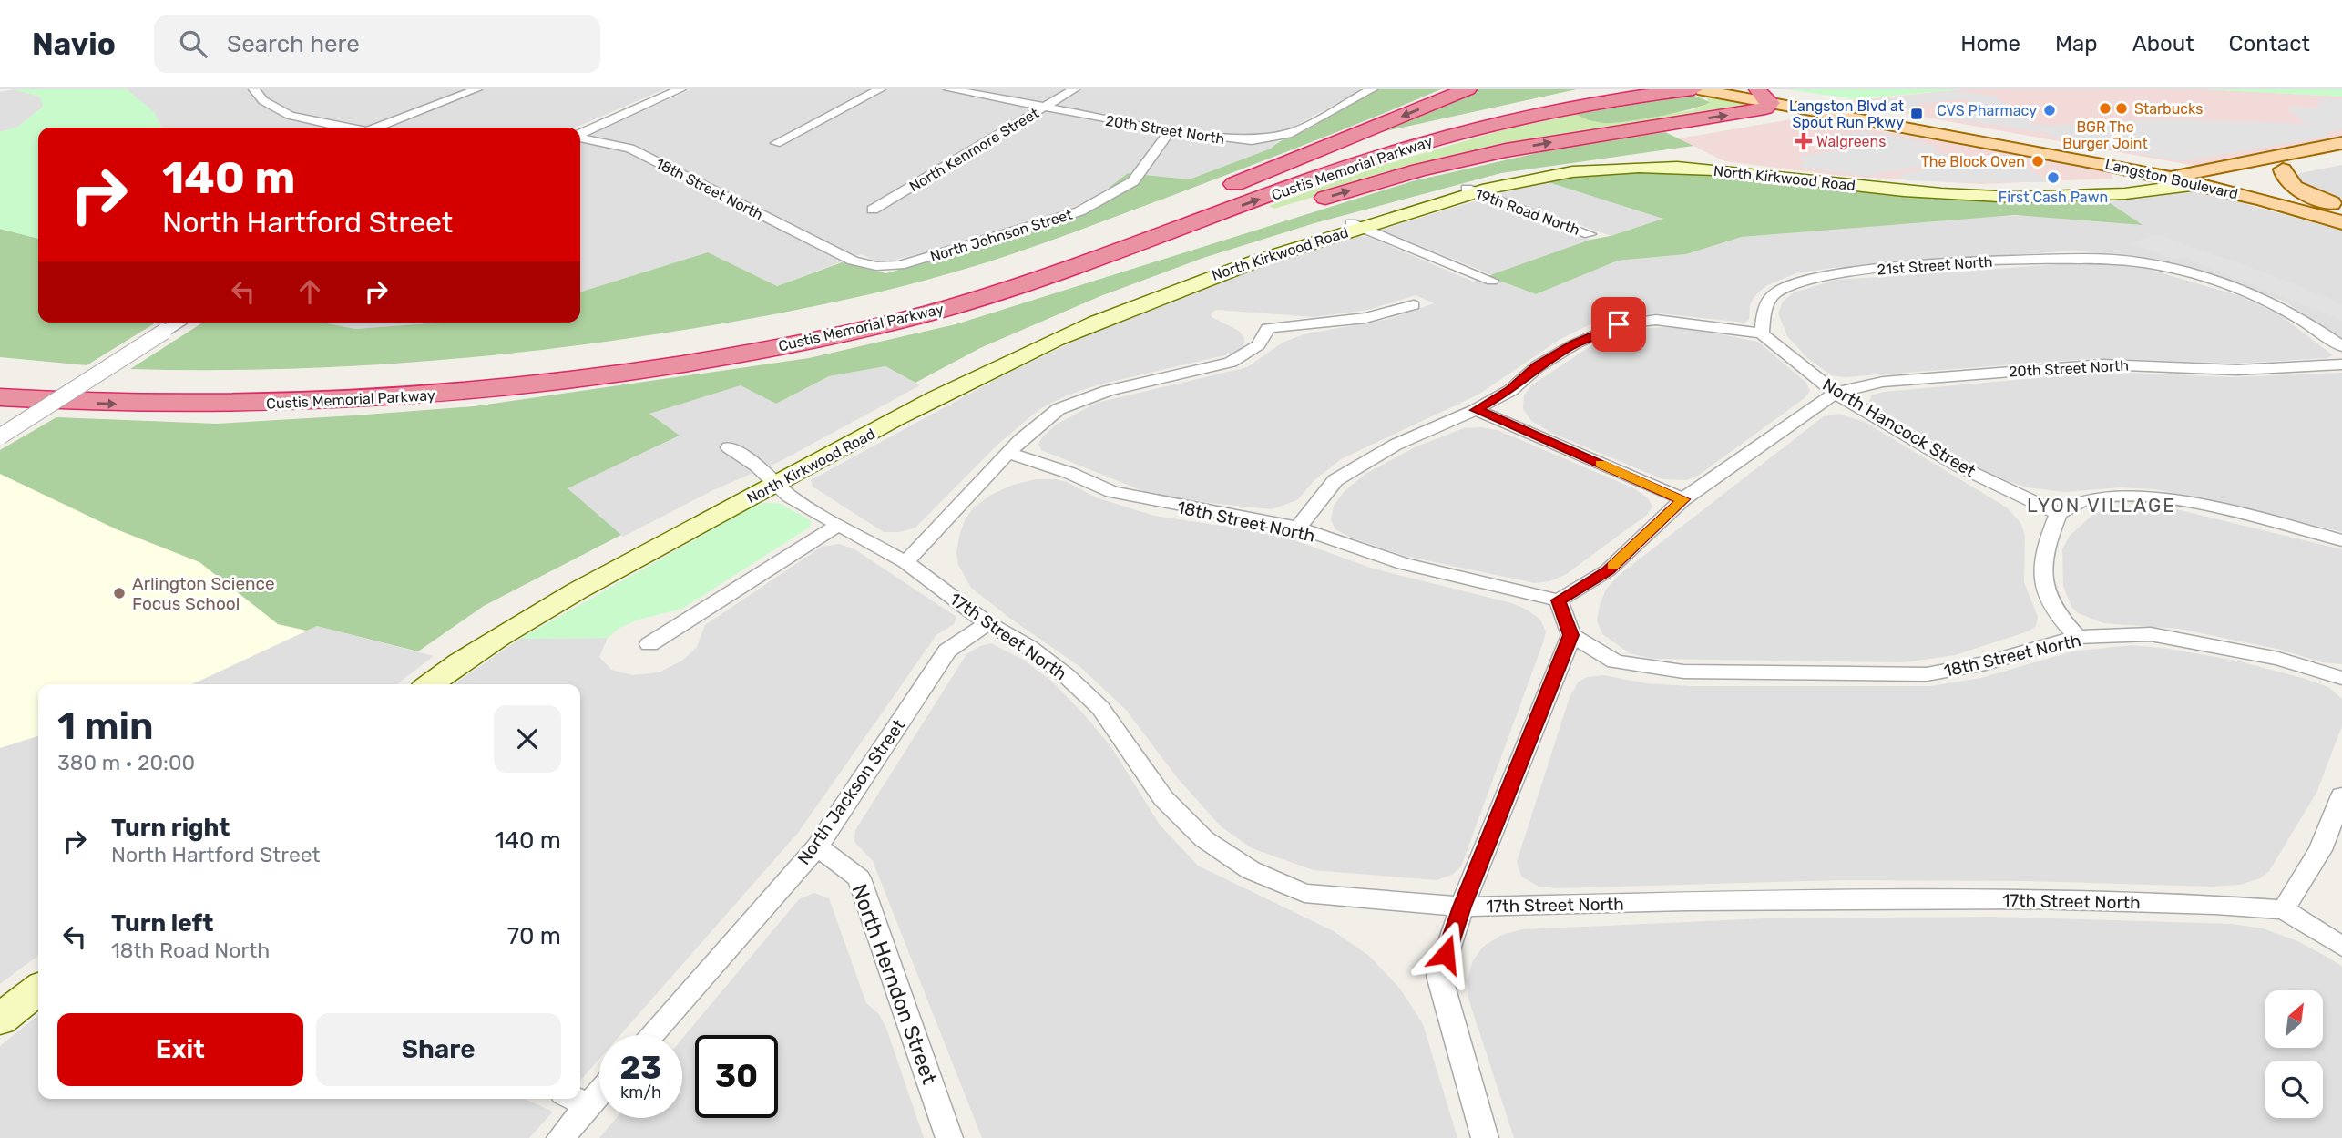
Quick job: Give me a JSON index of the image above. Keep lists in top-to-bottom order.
{
  "streets": {
    "highway": ["Custis Memorial Parkway"],
    "main road": ["North Kirkwood Road", "Langston Boulevard"],
    "street": [
      "20th Street North",
      "North Kenmore Street",
      "18th Street North",
      "19th Road North",
      "North Johnson Street",
      "21st Street North",
      "North Hancock Street",
      "17th Street North",
      "North Jackson Street",
      "North Herndon Street"
    ]
  },
  "crossings": [
    ["20th Street North", "North Kenmore Street"],
    ["20th Street North", "North Johnson Street"],
    ["20th Street North", "North Hancock Street"],
    ["Custis Memorial Parkway", "Langston Boulevard"],
    ["North Kirkwood Road", "Langston Boulevard"],
    ["North Kirkwood Road", "19th Road North"],
    ["North Kirkwood Road", "17th Street North"],
    ["18th Street North", "North Johnson Street"],
    ["21st Street North", "North Hancock Street"],
    ["17th Street North", "North Jackson Street"],
    ["North Jackson Street", "North Herndon Street"]
  ],
  "districts": ["LYON VILLAGE"],
  "places": {
    "other": [
      "BGR The Burger Joint",
      "Starbucks",
      "CVS Pharmacy",
      "The Block Oven",
      "First Cash Pawn",
      "Arlington Science Focus School"
    ],
    "transit": ["Langston Blvd at Spout Run Pkwy"],
    "health": ["Walgreens"]
  },
  "north": "top right",
  "page": {
    "header": "Navio",
    "search": "Search here",
    "nav": [
      "Home",
      "Map",
      "About",
      "Contact"
    ],
    "turn": ["140 m", "North Hartford Street"],
    "heading": ["1 min", "380 m · 20:00"],
    "list": [
      {
        "name": "Turn right",
        "note": "North Hartford Street",
        "value": "140 m"
      },
      {
        "name": "Turn left",
        "note": "18th Road North",
        "value": "70 m"
      }
    ],
    "buttons": ["Exit", "Share"],
    "speed": "23 km/h",
    "limit": "30"
  }
}
